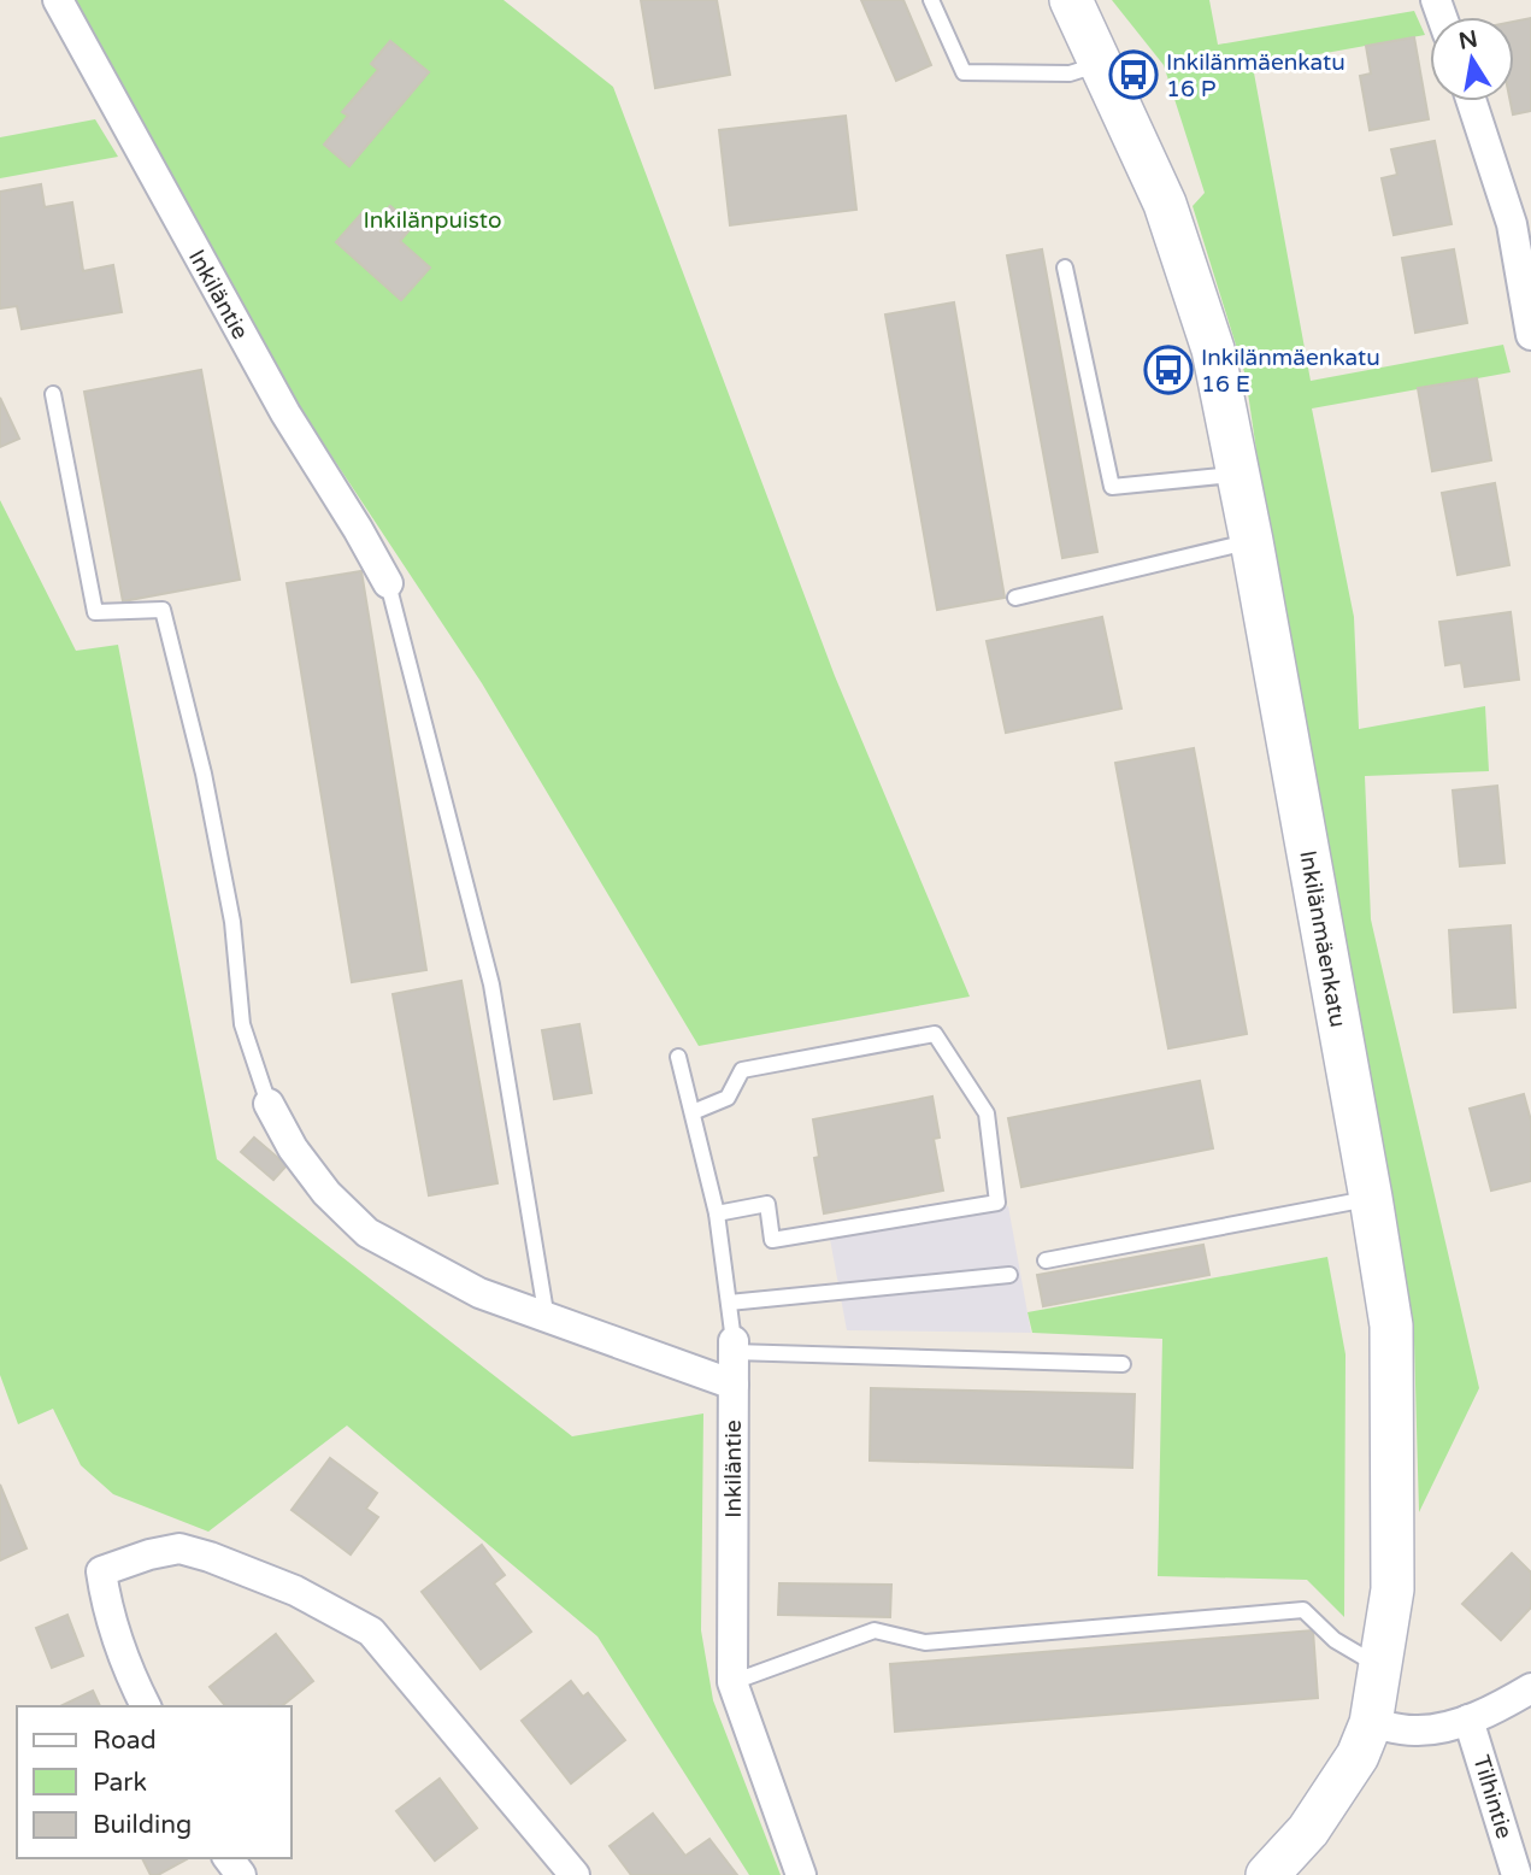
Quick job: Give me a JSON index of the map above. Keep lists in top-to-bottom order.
{
  "streets": {
    "street": ["Inkiläntie", "Inkilänmäenkatu", "Tilhintie"]
  },
  "parks": ["Inkilänpuisto"],
  "places": {
    "bus stop": ["Inkilänmäenkatu 16 P", "Inkilänmäenkatu 16 E"]
  },
  "legend": ["Road", "Park", "Building"],
  "north": "top"
}
